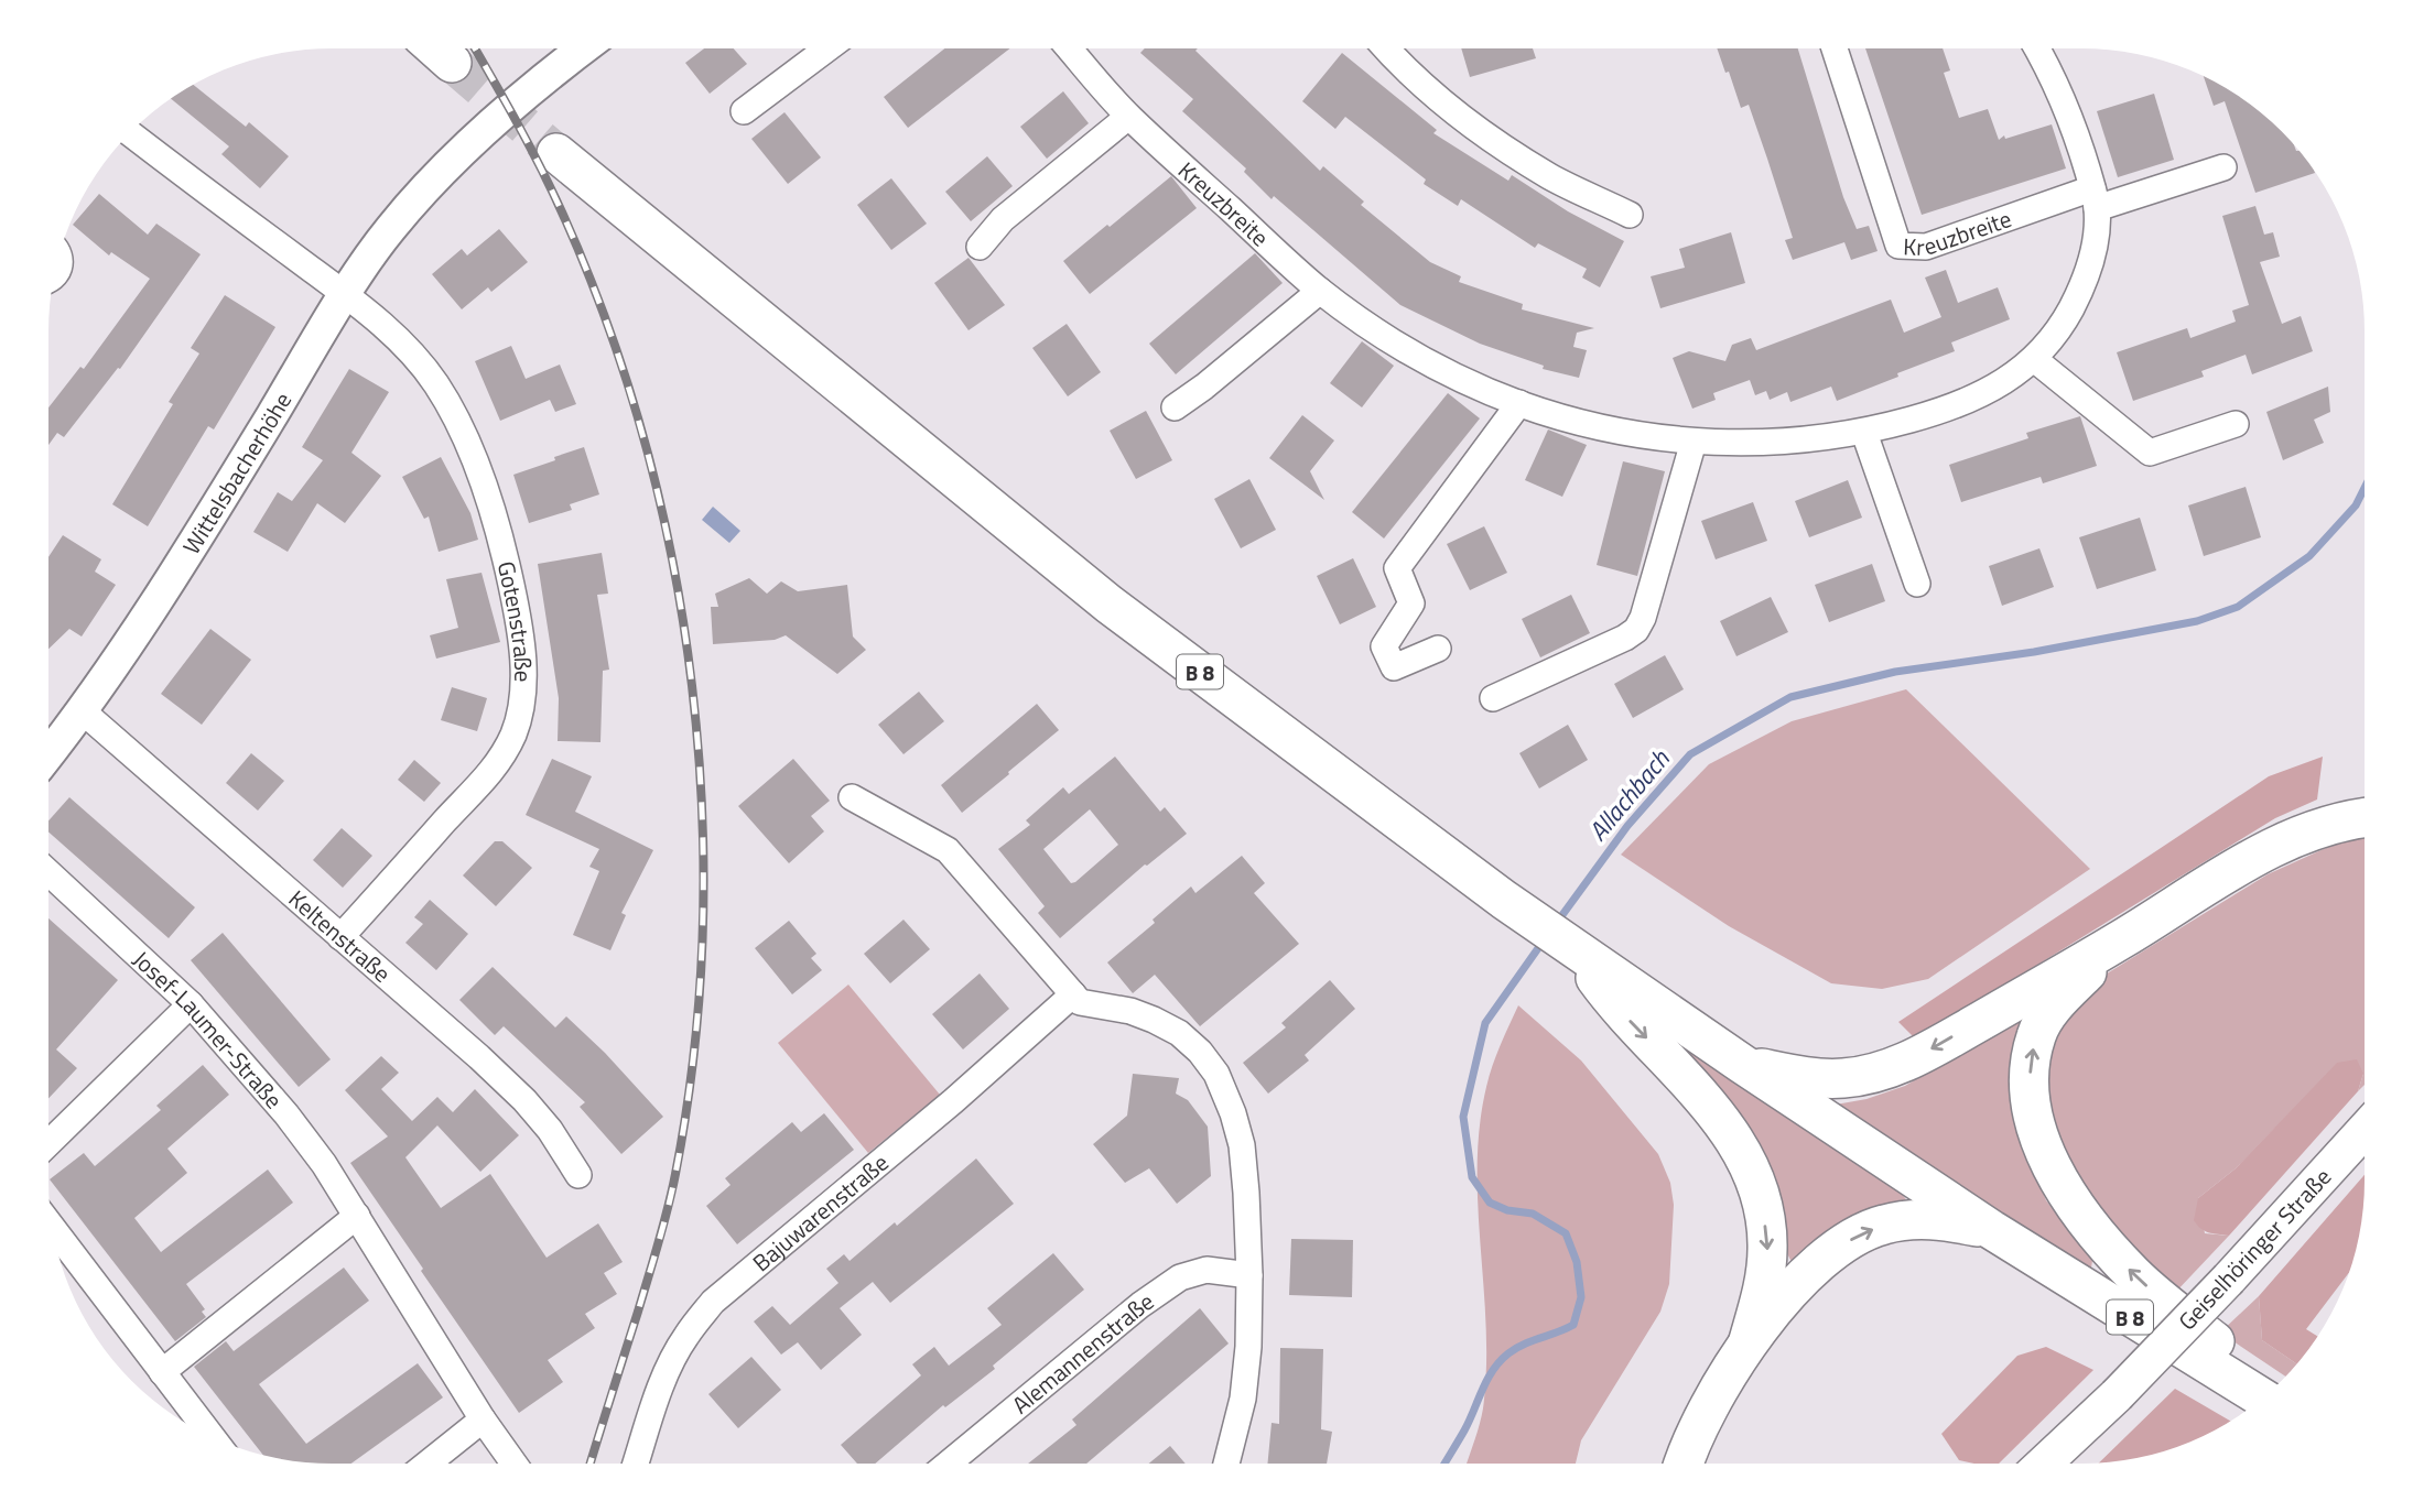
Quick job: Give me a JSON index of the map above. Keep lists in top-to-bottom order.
{
  "streets": {
    "main road": ["B 8", "Geiselhöringer Straße"],
    "street": [
      "Kreuzbreite",
      "Wittelsbacherhöhe",
      "Gotenstraße",
      "Keltenstraße",
      "Josef-Laumer-Straße",
      "Bajuwarenstraße",
      "Alemannenstraße"
    ]
  },
  "crossings": [
    ["Wittelsbacherhöhe", "Gotenstraße"],
    ["Wittelsbacherhöhe", "Keltenstraße"],
    ["Gotenstraße", "Keltenstraße"]
  ],
  "water": ["Allachbach"]
}
